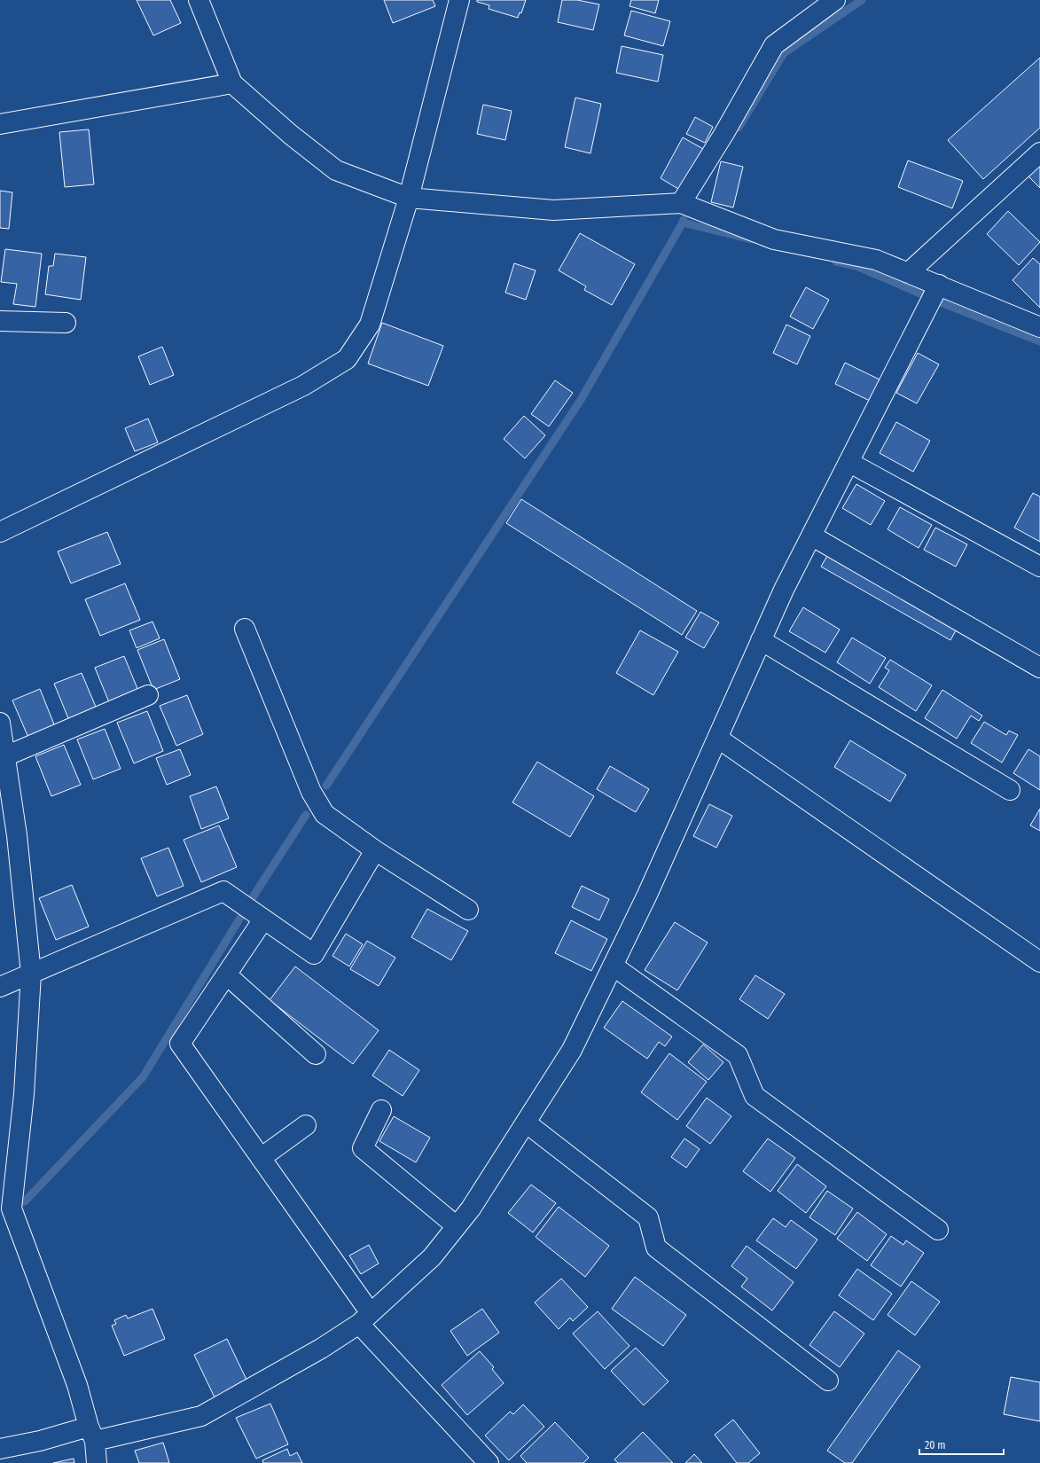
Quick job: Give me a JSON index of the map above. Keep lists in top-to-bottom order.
{
  "scale_bar": "20 m"
}
